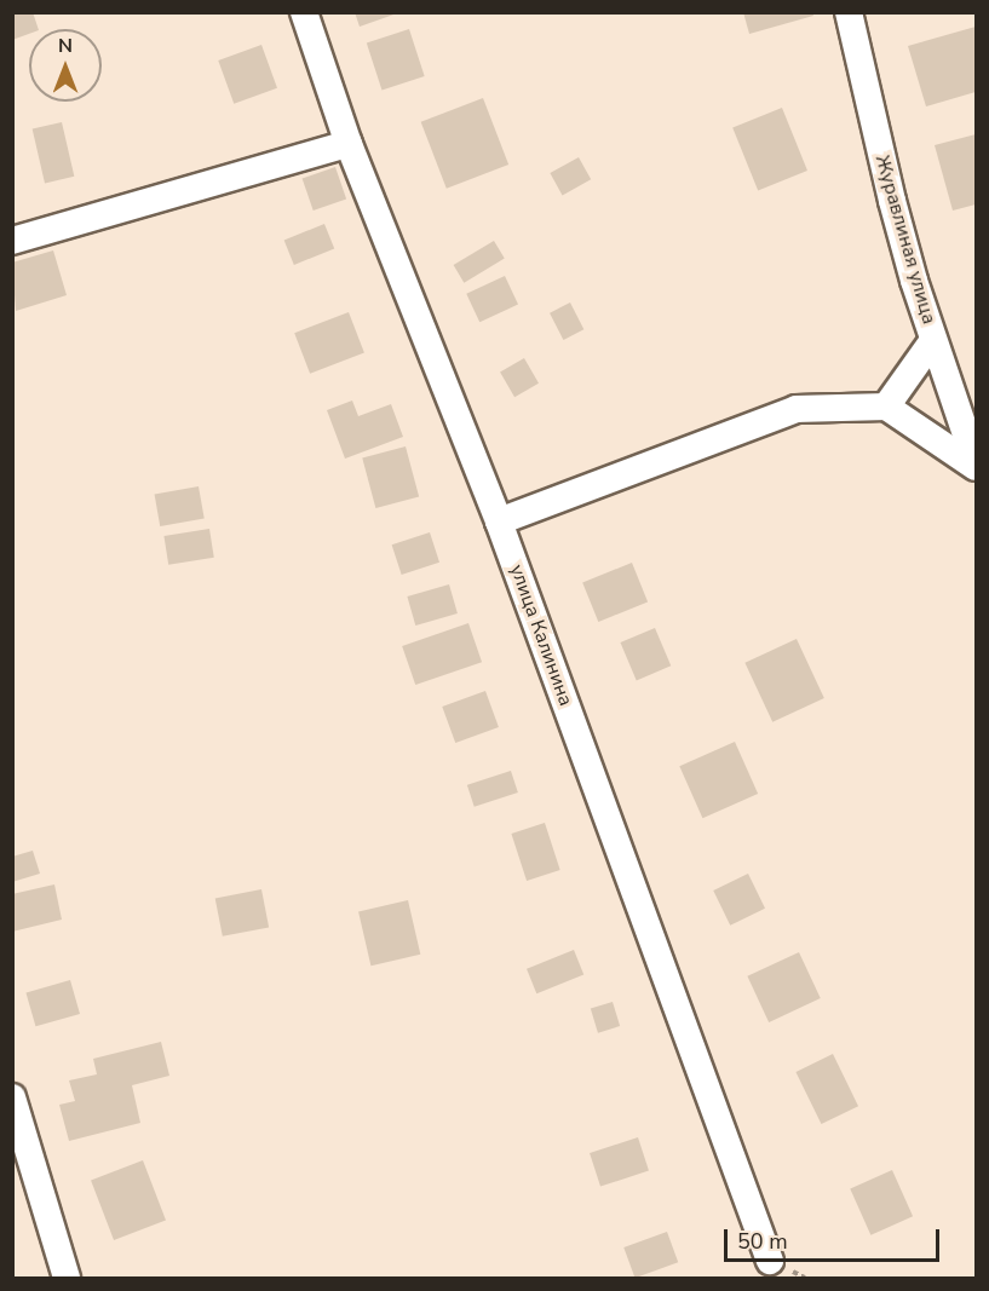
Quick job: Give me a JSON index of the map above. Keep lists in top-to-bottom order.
{
  "streets": {
    "street": ["Журавлиная улица", "улица Калинина"]
  },
  "scale_bar": "50 m",
  "north": "top"
}
